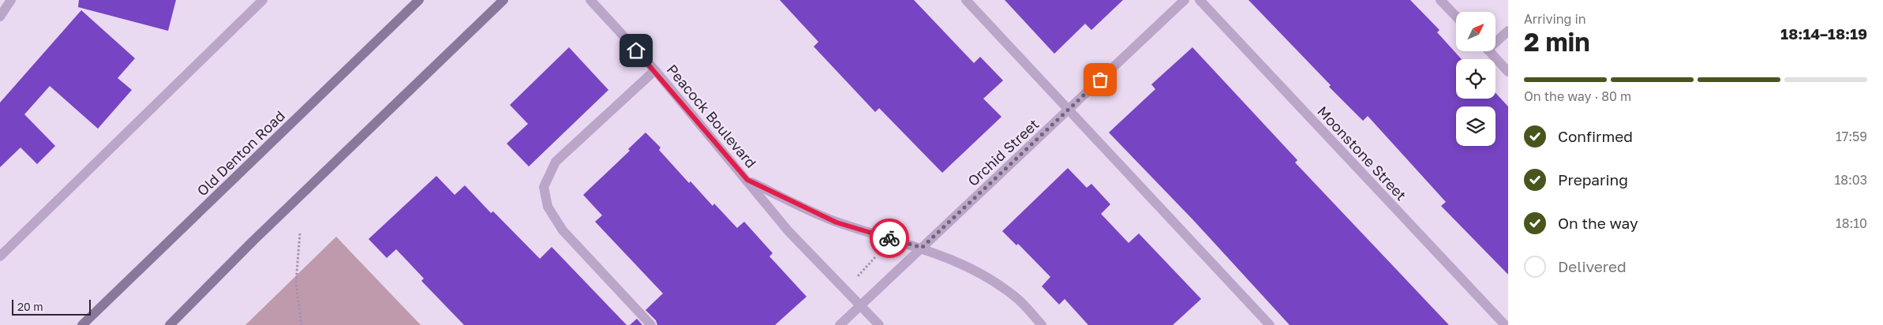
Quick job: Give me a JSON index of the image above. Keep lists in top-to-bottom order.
{
  "streets": {
    "main road": ["Old Denton Road"],
    "street": ["Peacock Boulevard", "Orchid Street", "Moonstone Street"]
  },
  "crossings": [
    ["Peacock Boulevard", "Orchid Street"]
  ],
  "scale_bar": "20 m",
  "north": "top right",
  "page": {
    "heading": ["2 min", "Arriving in", "18:14–18:19"],
    "bar": "On the way · 80 m",
    "list": [
      ["Confirmed", "17:59"],
      ["Preparing", "18:03"],
      ["On the way", "18:10"],
      "Delivered"
    ],
    "scale": "20 m"
  }
}
